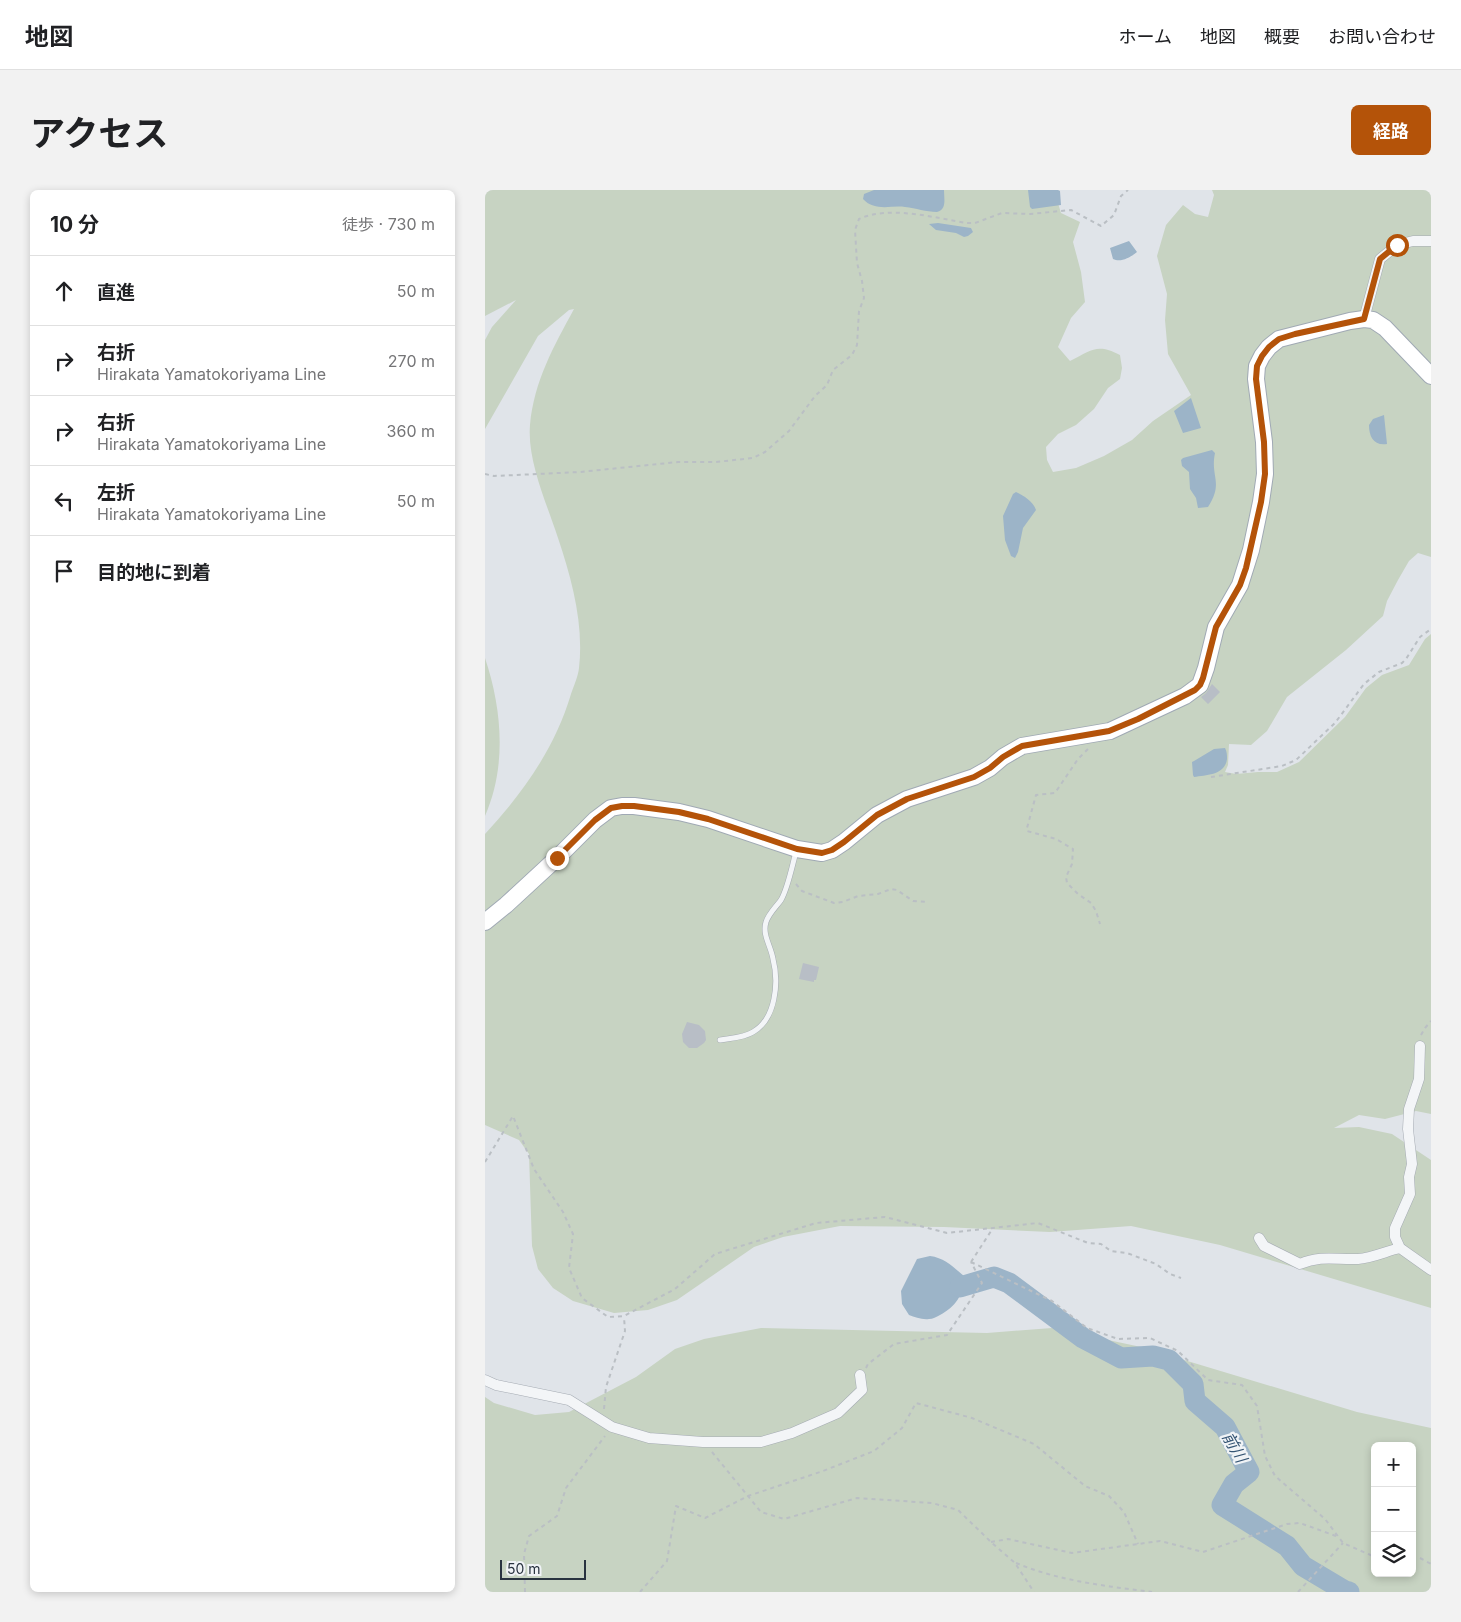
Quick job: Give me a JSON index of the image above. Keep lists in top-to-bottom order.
{
  "water": ["前川"],
  "scale_bar": "50 m",
  "page": {
    "header": "地図",
    "nav": [
      "ホーム",
      "地図",
      "概要",
      "お問い合わせ"
    ],
    "title": "アクセス",
    "buttons": "経路",
    "heading": ["10 分", "徒歩 · 730 m"],
    "list": [
      ["直進", "50 m"],
      ["右折", "Hirakata Yamatokoriyama Line", "270 m"],
      ["右折", "Hirakata Yamatokoriyama Line", "360 m"],
      ["左折", "Hirakata Yamatokoriyama Line", "50 m"],
      "目的地に到着"
    ],
    "map_buttons": ["+", "−"],
    "scale": "50 m"
  }
}
